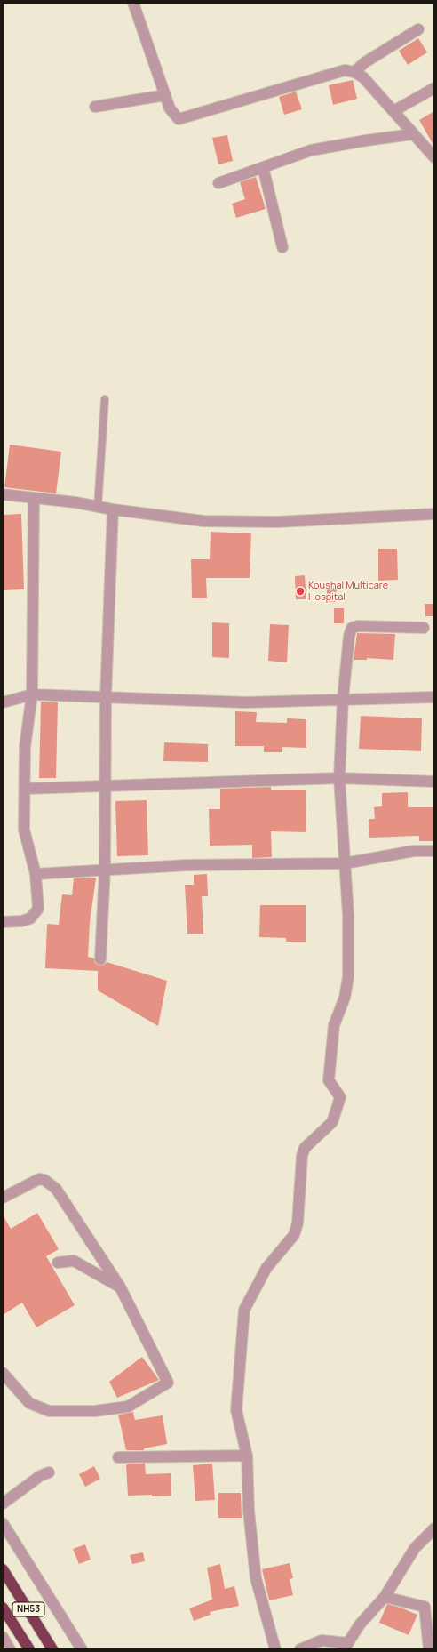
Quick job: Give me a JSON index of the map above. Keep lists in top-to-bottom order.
{
  "streets": {
    "highway": ["NH53"]
  },
  "places": ["Koushal Multicare Hospital"]
}
